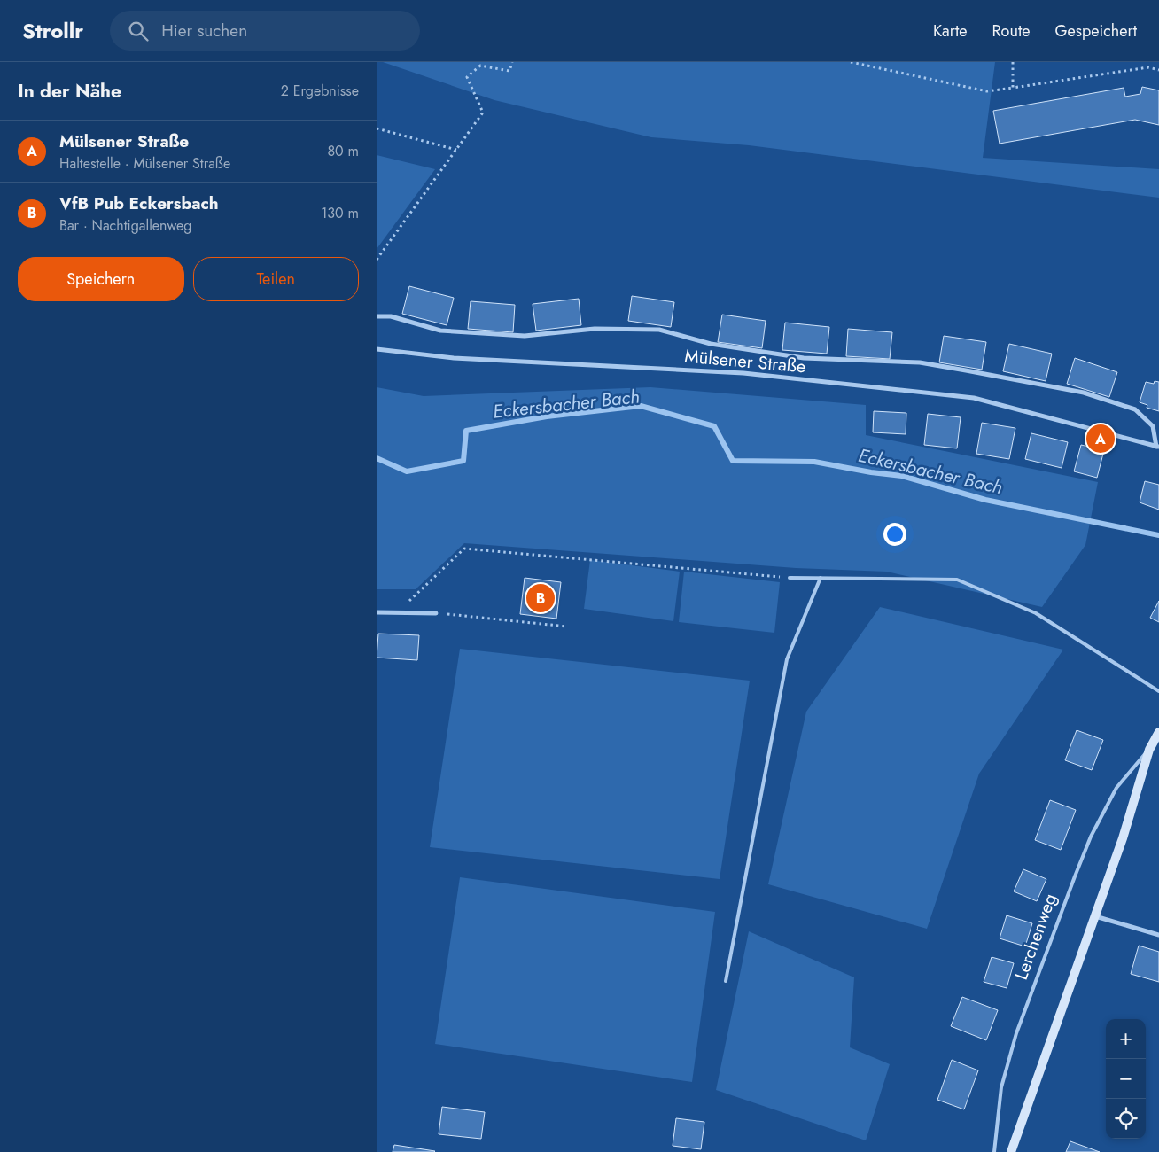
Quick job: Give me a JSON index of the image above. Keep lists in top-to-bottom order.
{
  "streets": {
    "street": ["Mülsener Straße", "Lerchenweg"]
  },
  "water": ["Eckersbacher Bach"],
  "page": {
    "header": "Strollr",
    "search": "Hier suchen",
    "nav": ["Karte", "Route", "Gespeichert"],
    "heading": ["In der Nähe", "2 Ergebnisse"],
    "list": [
      {
        "mark": "A",
        "name": "Mülsener Straße",
        "note": "Haltestelle · Mülsener Straße",
        "value": "80 m"
      },
      {
        "mark": "B",
        "name": "VfB Pub Eckersbach",
        "note": "Bar · Nachtigallenweg",
        "value": "130 m"
      }
    ],
    "buttons": ["Speichern", "Teilen"],
    "pins": ["A", "B"],
    "map_buttons": ["+", "−"]
  }
}
